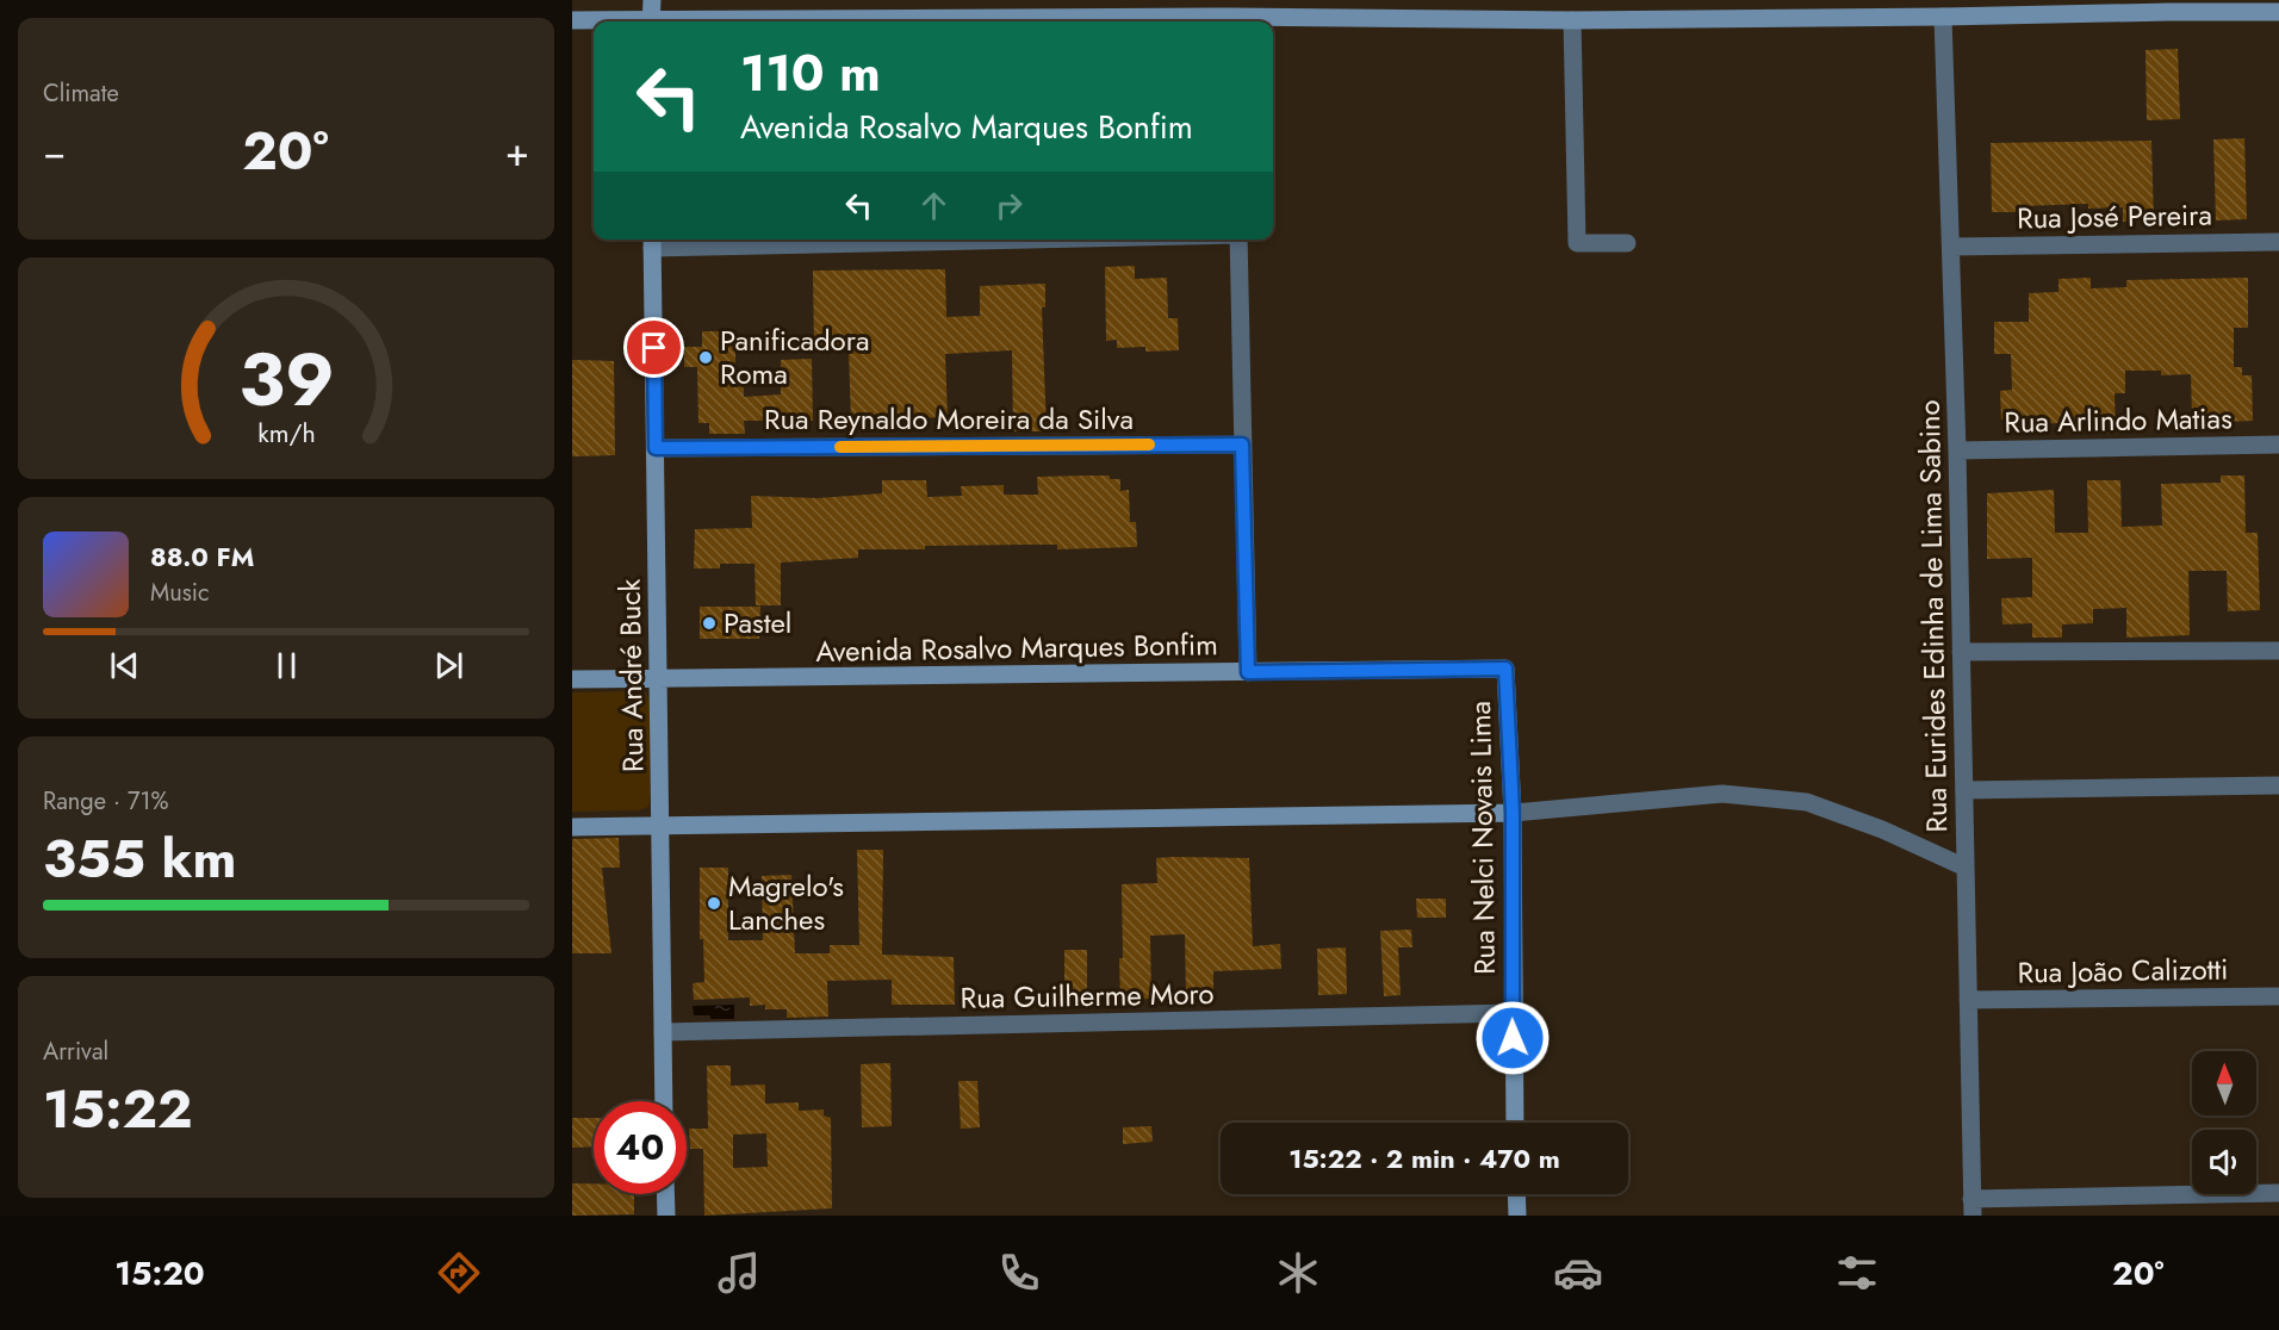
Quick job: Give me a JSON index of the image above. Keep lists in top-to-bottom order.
{
  "streets": {
    "street": [
      "Rua José Pereira",
      "Rua Reynaldo Moreira da Silva",
      "Rua Arlindo Matias",
      "Rua Eurides Edinha de Lima Sabino",
      "Avenida Rosalvo Marques Bonfim",
      "Rua André Buck",
      "Rua Nelci Novais Lima",
      "Rua João Calizotti",
      "Rua Guilherme Moro"
    ]
  },
  "crossings": [
    ["Rua José Pereira", "Rua Eurides Edinha de Lima Sabino"],
    ["Rua Reynaldo Moreira da Silva", "Rua André Buck"],
    ["Rua Arlindo Matias", "Rua Eurides Edinha de Lima Sabino"],
    ["Rua Eurides Edinha de Lima Sabino", "Rua João Calizotti"],
    ["Avenida Rosalvo Marques Bonfim", "Rua André Buck"],
    ["Avenida Rosalvo Marques Bonfim", "Rua Nelci Novais Lima"],
    ["Rua André Buck", "Rua Guilherme Moro"],
    ["Rua Nelci Novais Lima", "Rua Guilherme Moro"]
  ],
  "places": ["Panificadora Roma", "Pastel", "Magrelo's Lanches"],
  "north": "top",
  "page": {
    "tile": [
      "Climate",
      ["Range · 71%", "355 km"],
      ["Arrival", "15:22"]
    ],
    "turn": ["110 m", "Avenida Rosalvo Marques Bonfim"],
    "heat": ["−", "20°", "+"],
    "song": ["88.0 FM", "Music"],
    "limit": "40",
    "trip": "15:22 · 2 min · 470 m",
    "tabs": ["15:20", "20°"],
    "gauge": ["39", "km/h"]
  }
}
